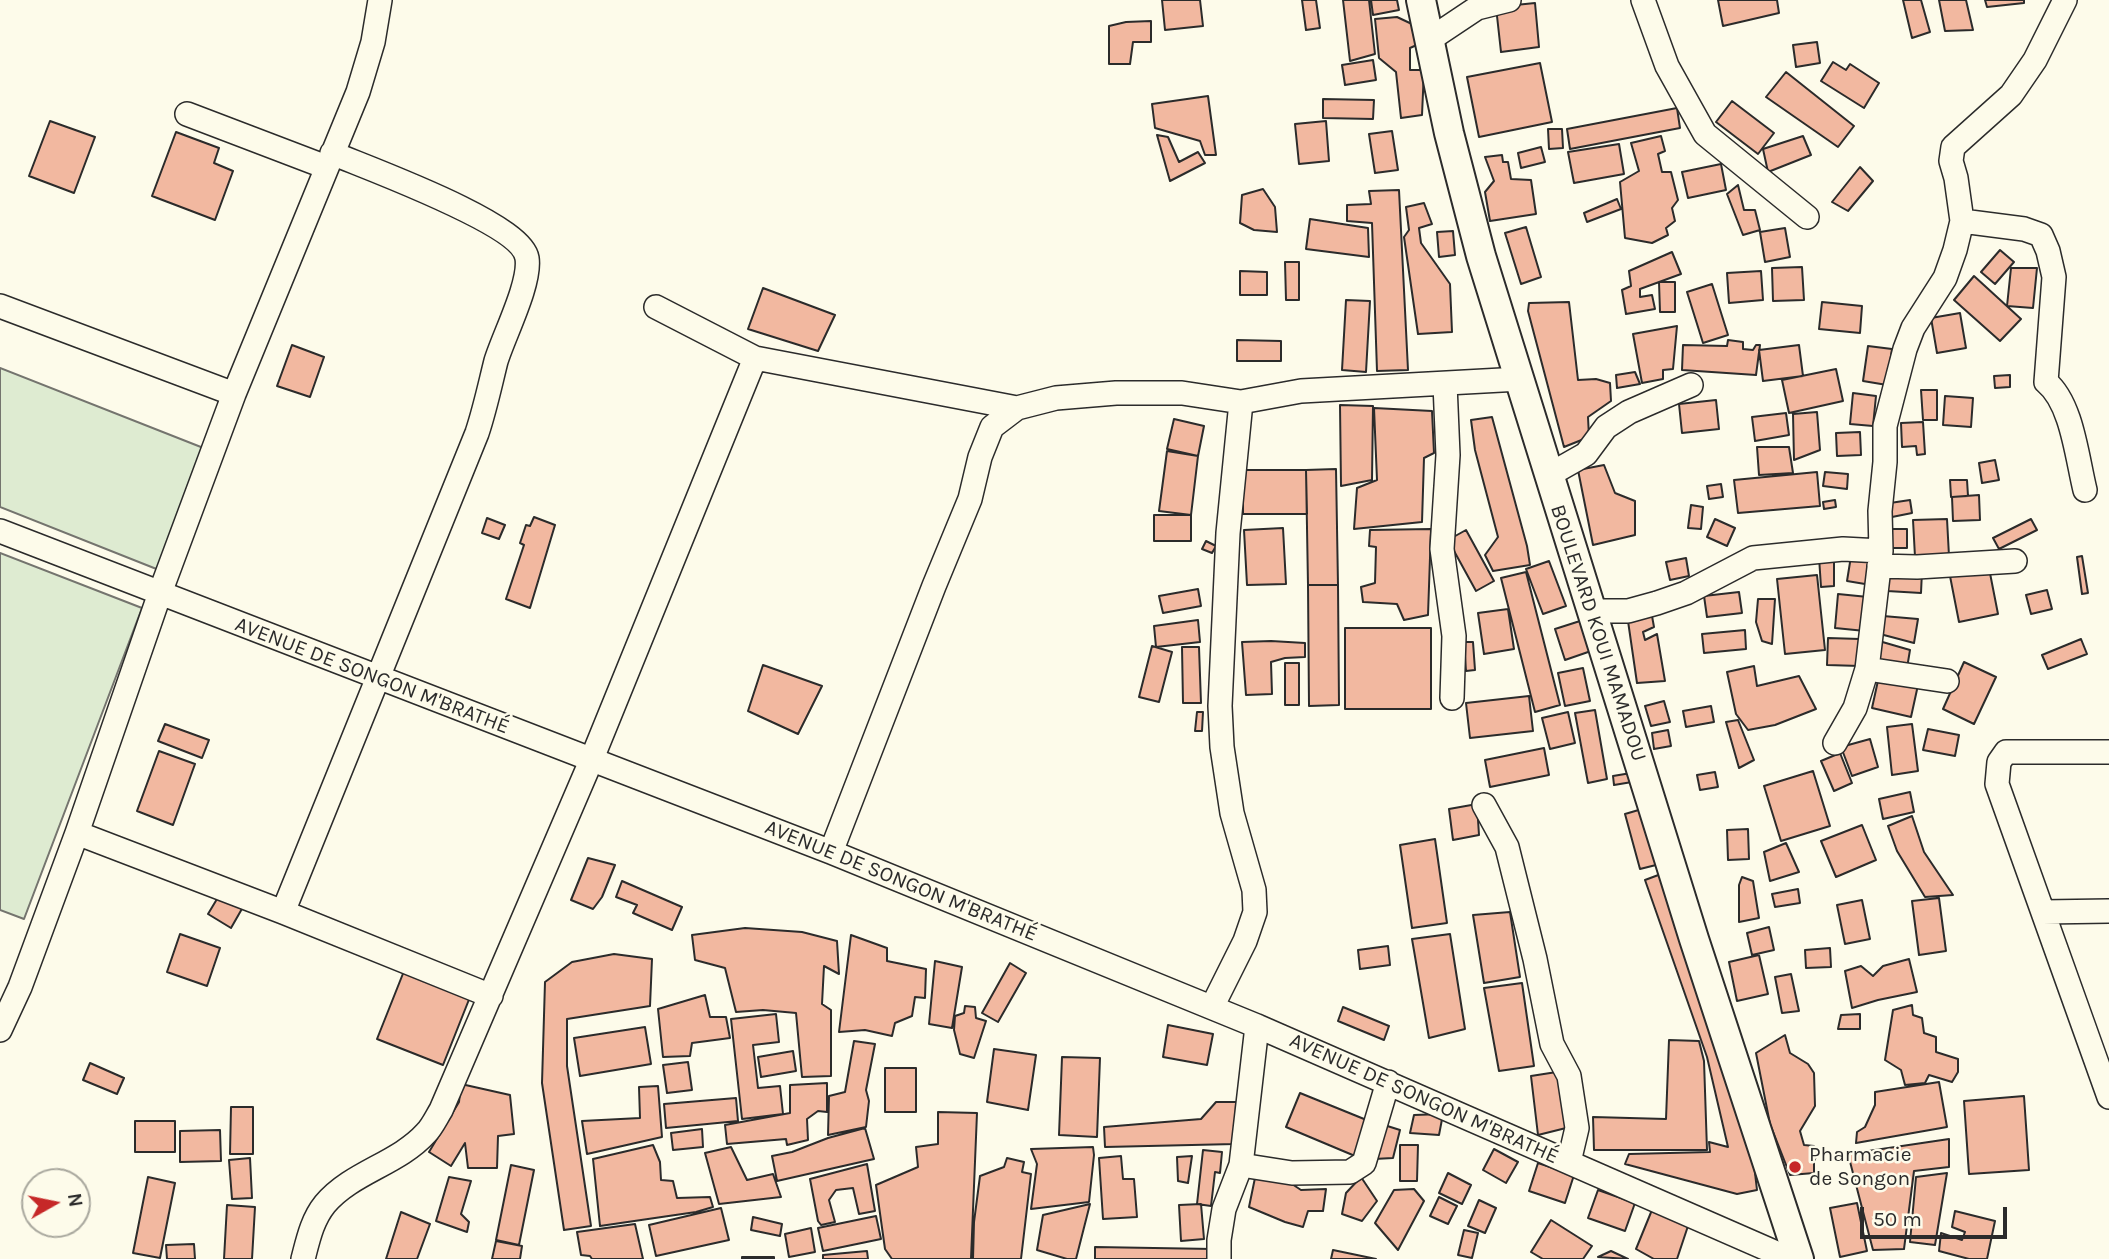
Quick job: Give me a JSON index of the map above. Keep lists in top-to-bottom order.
{
  "streets": {
    "main road": ["BOULEVARD KOUI MAMADOU"],
    "street": ["AVENUE DE SONGON M'BRATHÉ"]
  },
  "places": ["Pharmacie de Songon"],
  "scale_bar": "50 m",
  "north": "right"
}
